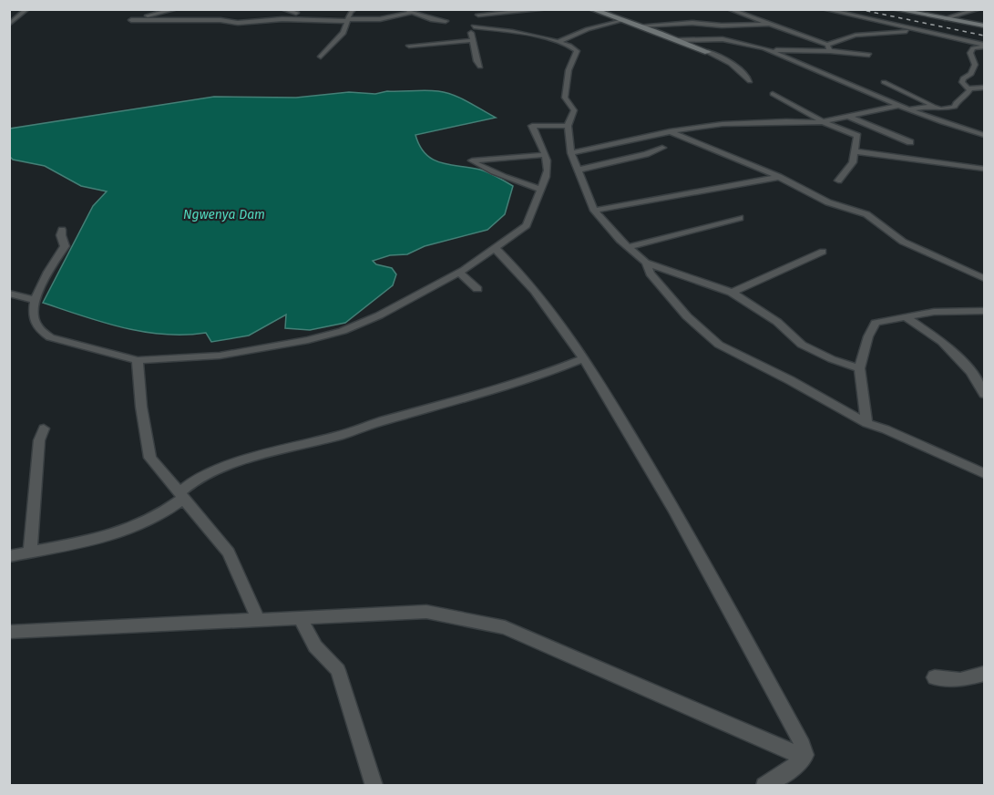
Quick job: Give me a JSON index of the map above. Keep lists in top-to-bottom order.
{
  "water": ["Ngwenya Dam"]
}
